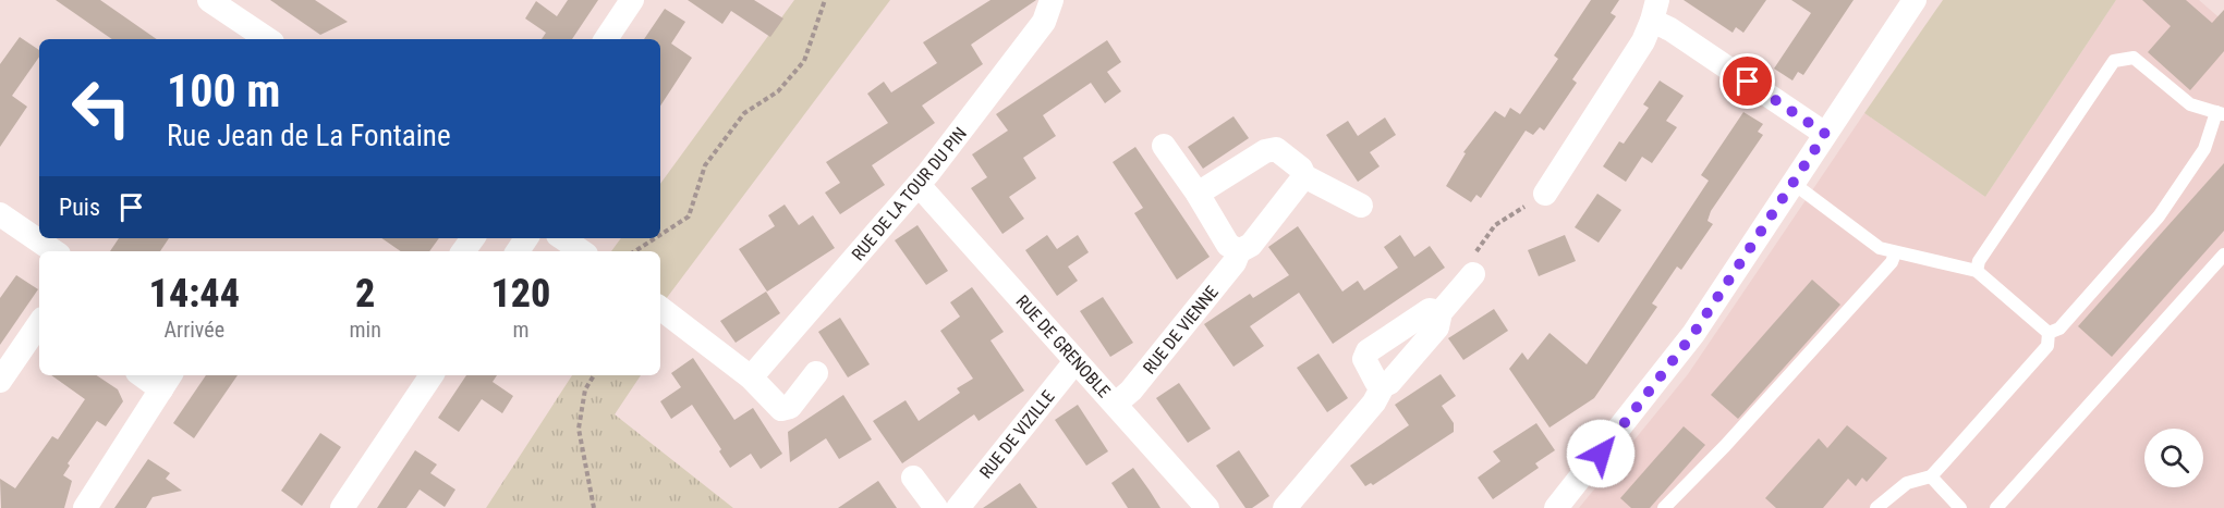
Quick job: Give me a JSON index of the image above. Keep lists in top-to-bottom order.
{
  "streets": {
    "street": [
      "RUE DE LA TOUR DU PIN",
      "RUE DE VIENNE",
      "RUE DE GRENOBLE",
      "RUE DE VIZILLE"
    ]
  },
  "crossings": [
    ["RUE DE LA TOUR DU PIN", "RUE DE GRENOBLE"],
    ["RUE DE VIENNE", "RUE DE GRENOBLE"],
    ["RUE DE GRENOBLE", "RUE DE VIZILLE"]
  ],
  "page": {
    "turn": ["100 m", "Rue Jean de La Fontaine"],
    "then": "Puis",
    "eta": [
      "14:44",
      "Arrivée",
      "2",
      "min",
      "120",
      "m"
    ]
  }
}
